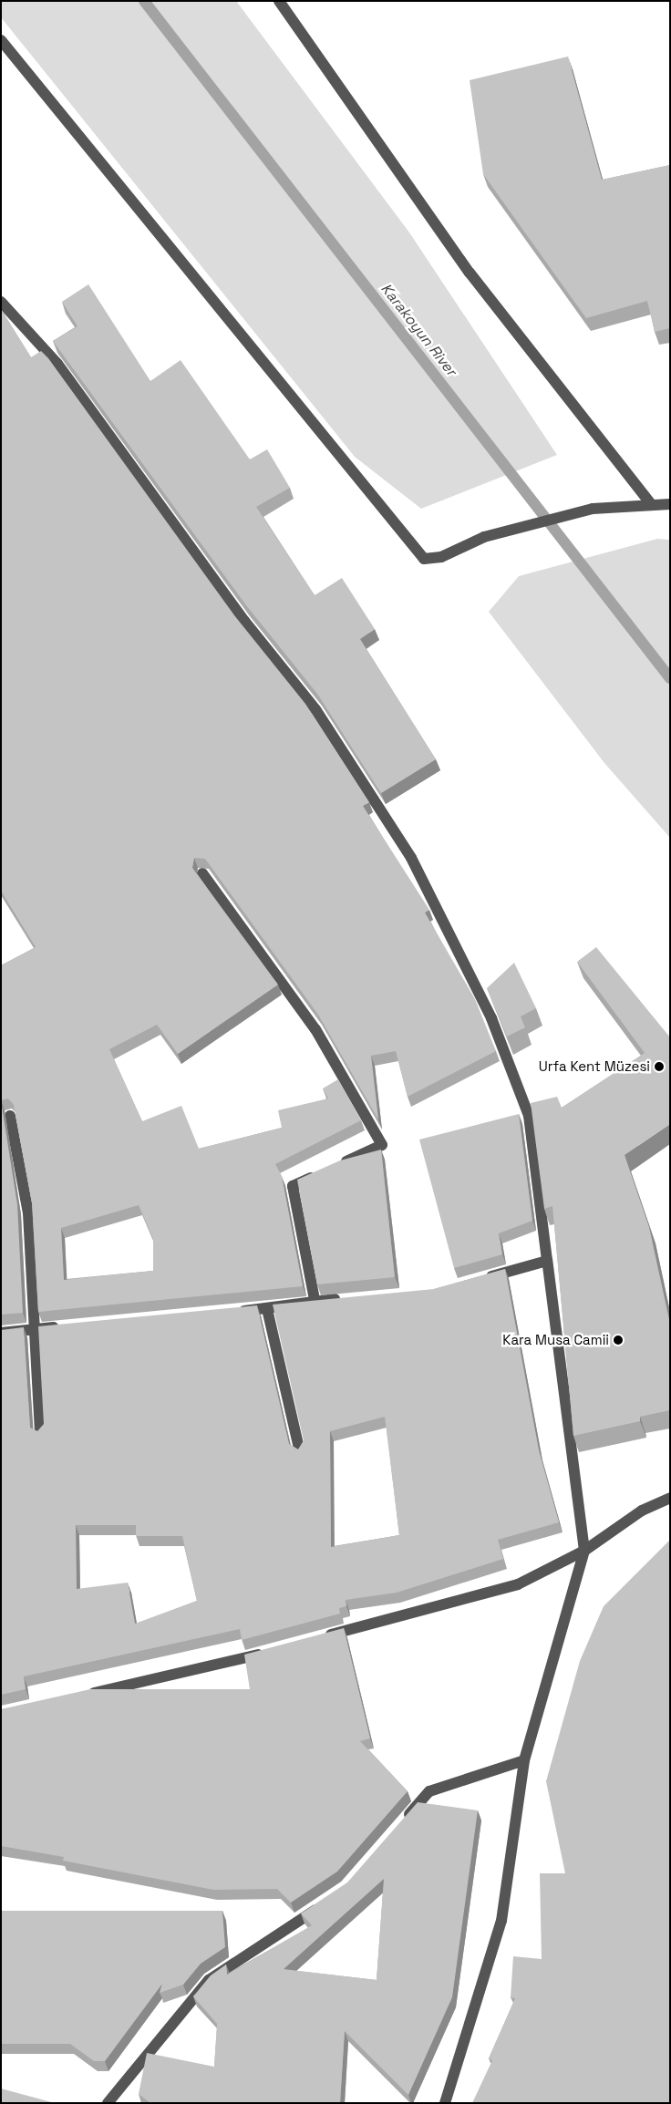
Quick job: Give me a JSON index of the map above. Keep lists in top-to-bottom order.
{
  "water": ["Karakoyun River"],
  "places": ["Urfa Kent Müzesi", "Kara Musa Camii"]
}
